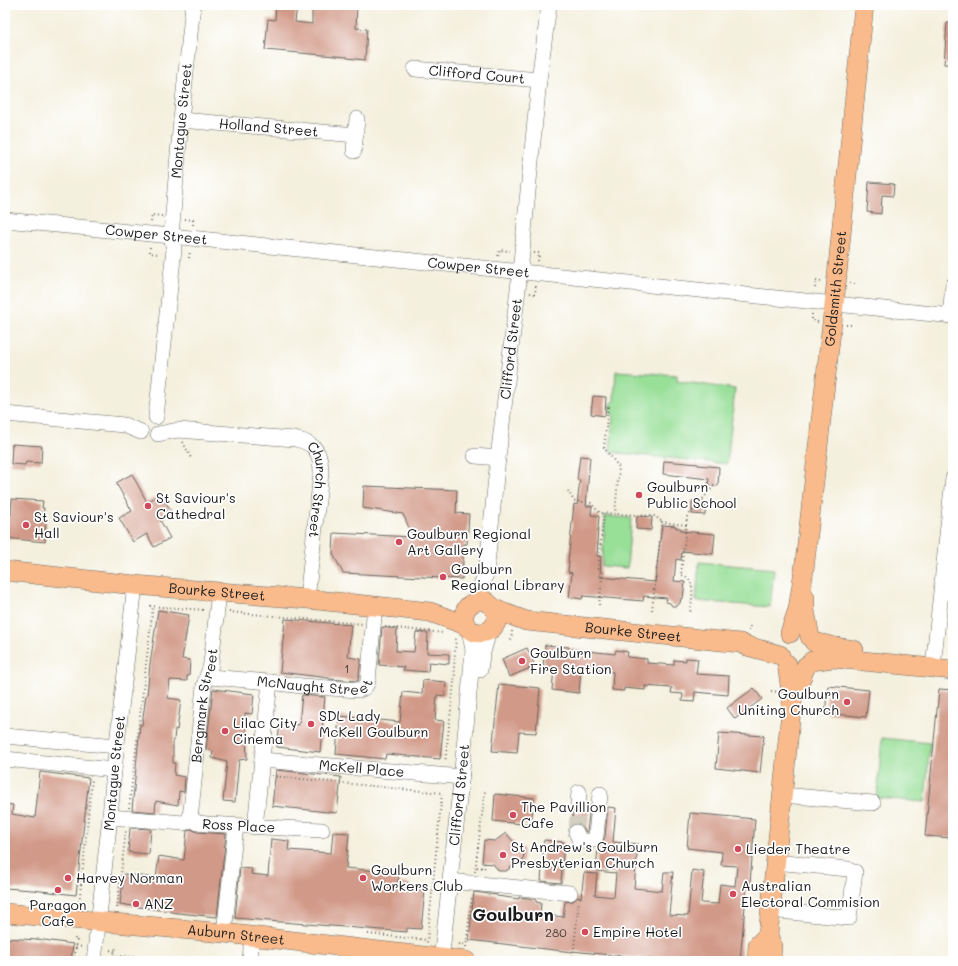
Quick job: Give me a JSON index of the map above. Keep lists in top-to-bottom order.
{
  "streets": {
    "main road": ["Goldsmith Street", "Bourke Street", "Auburn Street"],
    "street": [
      "Clifford Court",
      "Montague Street",
      "Holland Street",
      "Cowper Street",
      "Clifford Street",
      "Church Street",
      "McNaught Street",
      "Bergmark Street",
      "McKell Place",
      "Ross Place"
    ]
  },
  "crossings": [
    ["Clifford Court", "Clifford Street"],
    ["Montague Street", "Holland Street"],
    ["Montague Street", "Cowper Street"],
    ["Montague Street", "Church Street"],
    ["Montague Street", "Bourke Street"],
    ["Montague Street", "Ross Place"],
    ["Montague Street", "Auburn Street"],
    ["Cowper Street", "Goldsmith Street"],
    ["Cowper Street", "Clifford Street"],
    ["Goldsmith Street", "Bourke Street"],
    ["Clifford Street", "Bourke Street"],
    ["Clifford Street", "McKell Place"],
    ["Clifford Street", "Auburn Street"],
    ["Church Street", "Bourke Street"],
    ["Bourke Street", "McNaught Street"],
    ["Bourke Street", "Bergmark Street"],
    ["McNaught Street", "Bergmark Street"],
    ["Bergmark Street", "Ross Place"]
  ],
  "districts": ["Goulburn"],
  "places": [
    "Goulburn Public School",
    "St Saviour's Cathedral",
    "St Saviour's Hall",
    "Goulburn Regional Art Gallery",
    "Goulburn Regional Library",
    "Goulburn Fire Station",
    "Goulburn Uniting Church",
    "SDL Lady McKell Goulburn",
    "Lilac City Cinema",
    "The Pavillion Cafe",
    "Lieder Theatre",
    "St Andrew's Goulburn Presbyterian Church",
    "Harvey Norman",
    "Goulburn Workers Club",
    "Paragon Cafe",
    "Australian Electoral Commision",
    "ANZ",
    "Empire Hotel"
  ],
  "house_numbers": ["1", "280"]
}
